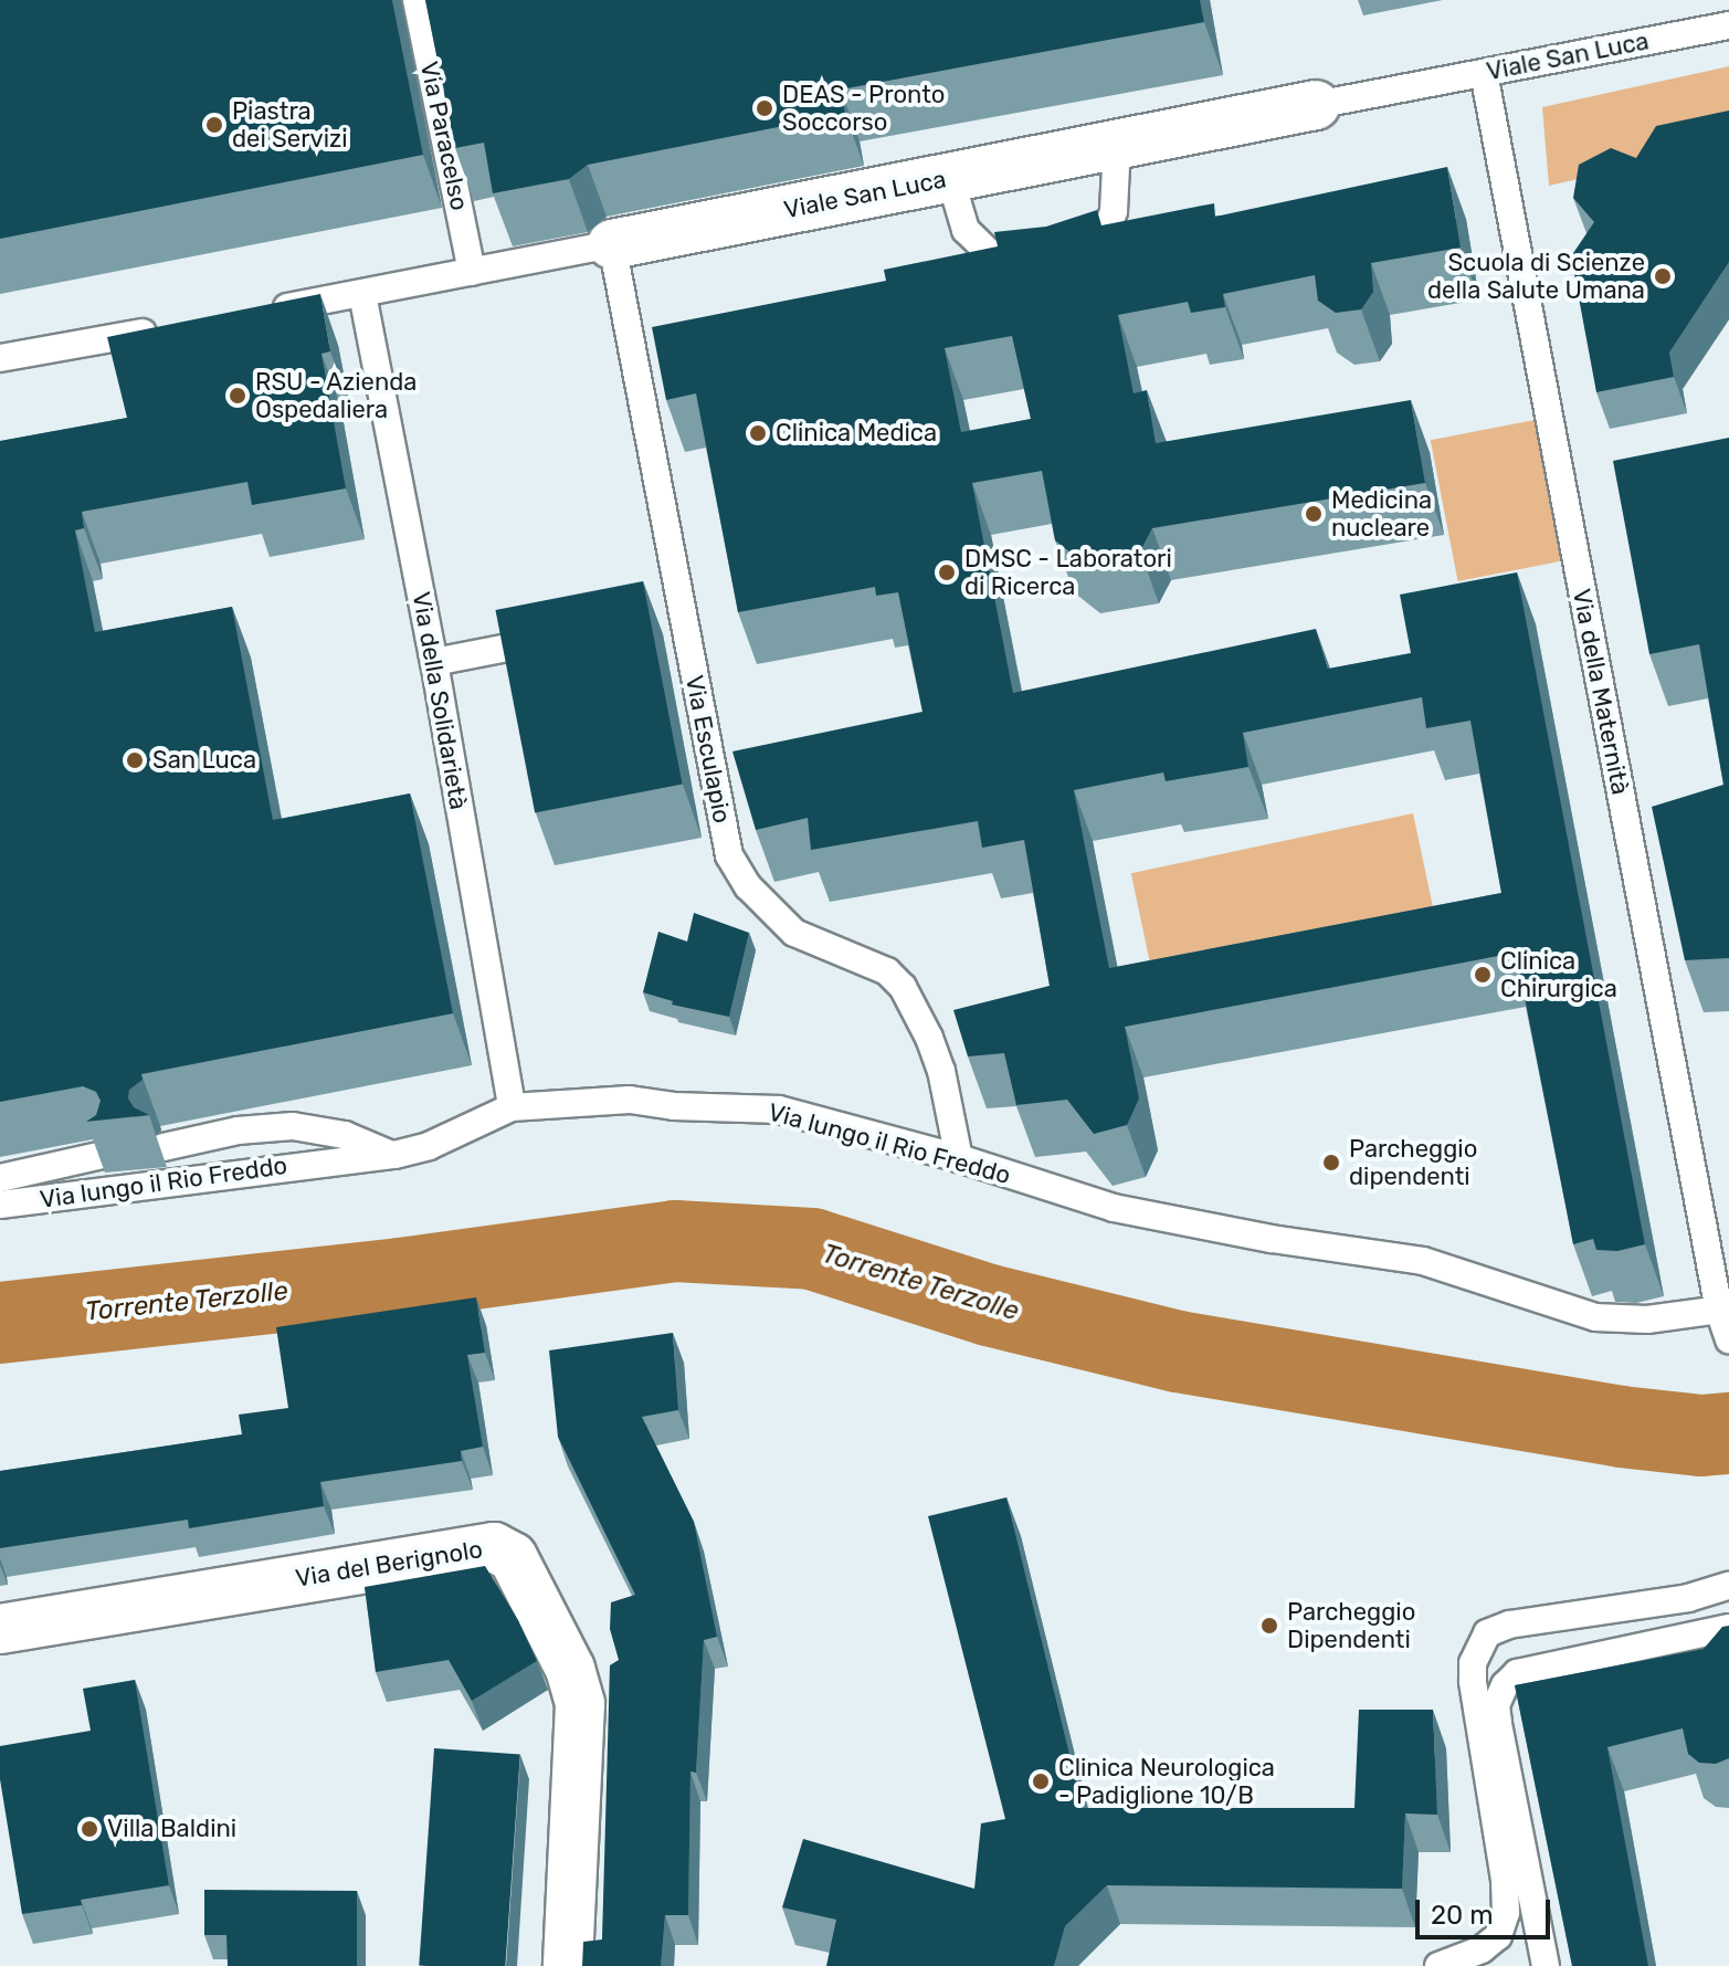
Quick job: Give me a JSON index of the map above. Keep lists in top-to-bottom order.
{
  "streets": {
    "street": ["Viale San Luca", "Via del Berignolo"],
    "lane": [
      "Via Paracelso",
      "Via della Maternità",
      "Via della Solidarietà",
      "Via Esculapio",
      "Via lungo il Rio Freddo"
    ]
  },
  "crossings": [
    ["Viale San Luca", "Via Paracelso"],
    ["Viale San Luca", "Via della Maternità"],
    ["Viale San Luca", "Via della Solidarietà"],
    ["Viale San Luca", "Via Esculapio"],
    ["Via della Maternità", "Via lungo il Rio Freddo"],
    ["Via della Solidarietà", "Via lungo il Rio Freddo"],
    ["Via Esculapio", "Via lungo il Rio Freddo"]
  ],
  "water": ["Torrente Terzolle"],
  "places": [
    "DEAS - Pronto Soccorso",
    "Piastra dei Servizi",
    "Scuola di Scienze della Salute Umana",
    "RSU - Azienda Ospedaliera",
    "Clinica Medica",
    "Medicina nucleare",
    "DMSC - Laboratori di Ricerca",
    "San Luca",
    "Clinica Chirurgica",
    "Parcheggio dipendenti",
    "Parcheggio Dipendenti",
    "Clinica Neurologica - Padiglione 10/B",
    "Villa Baldini"
  ],
  "scale_bar": "20 m"
}
